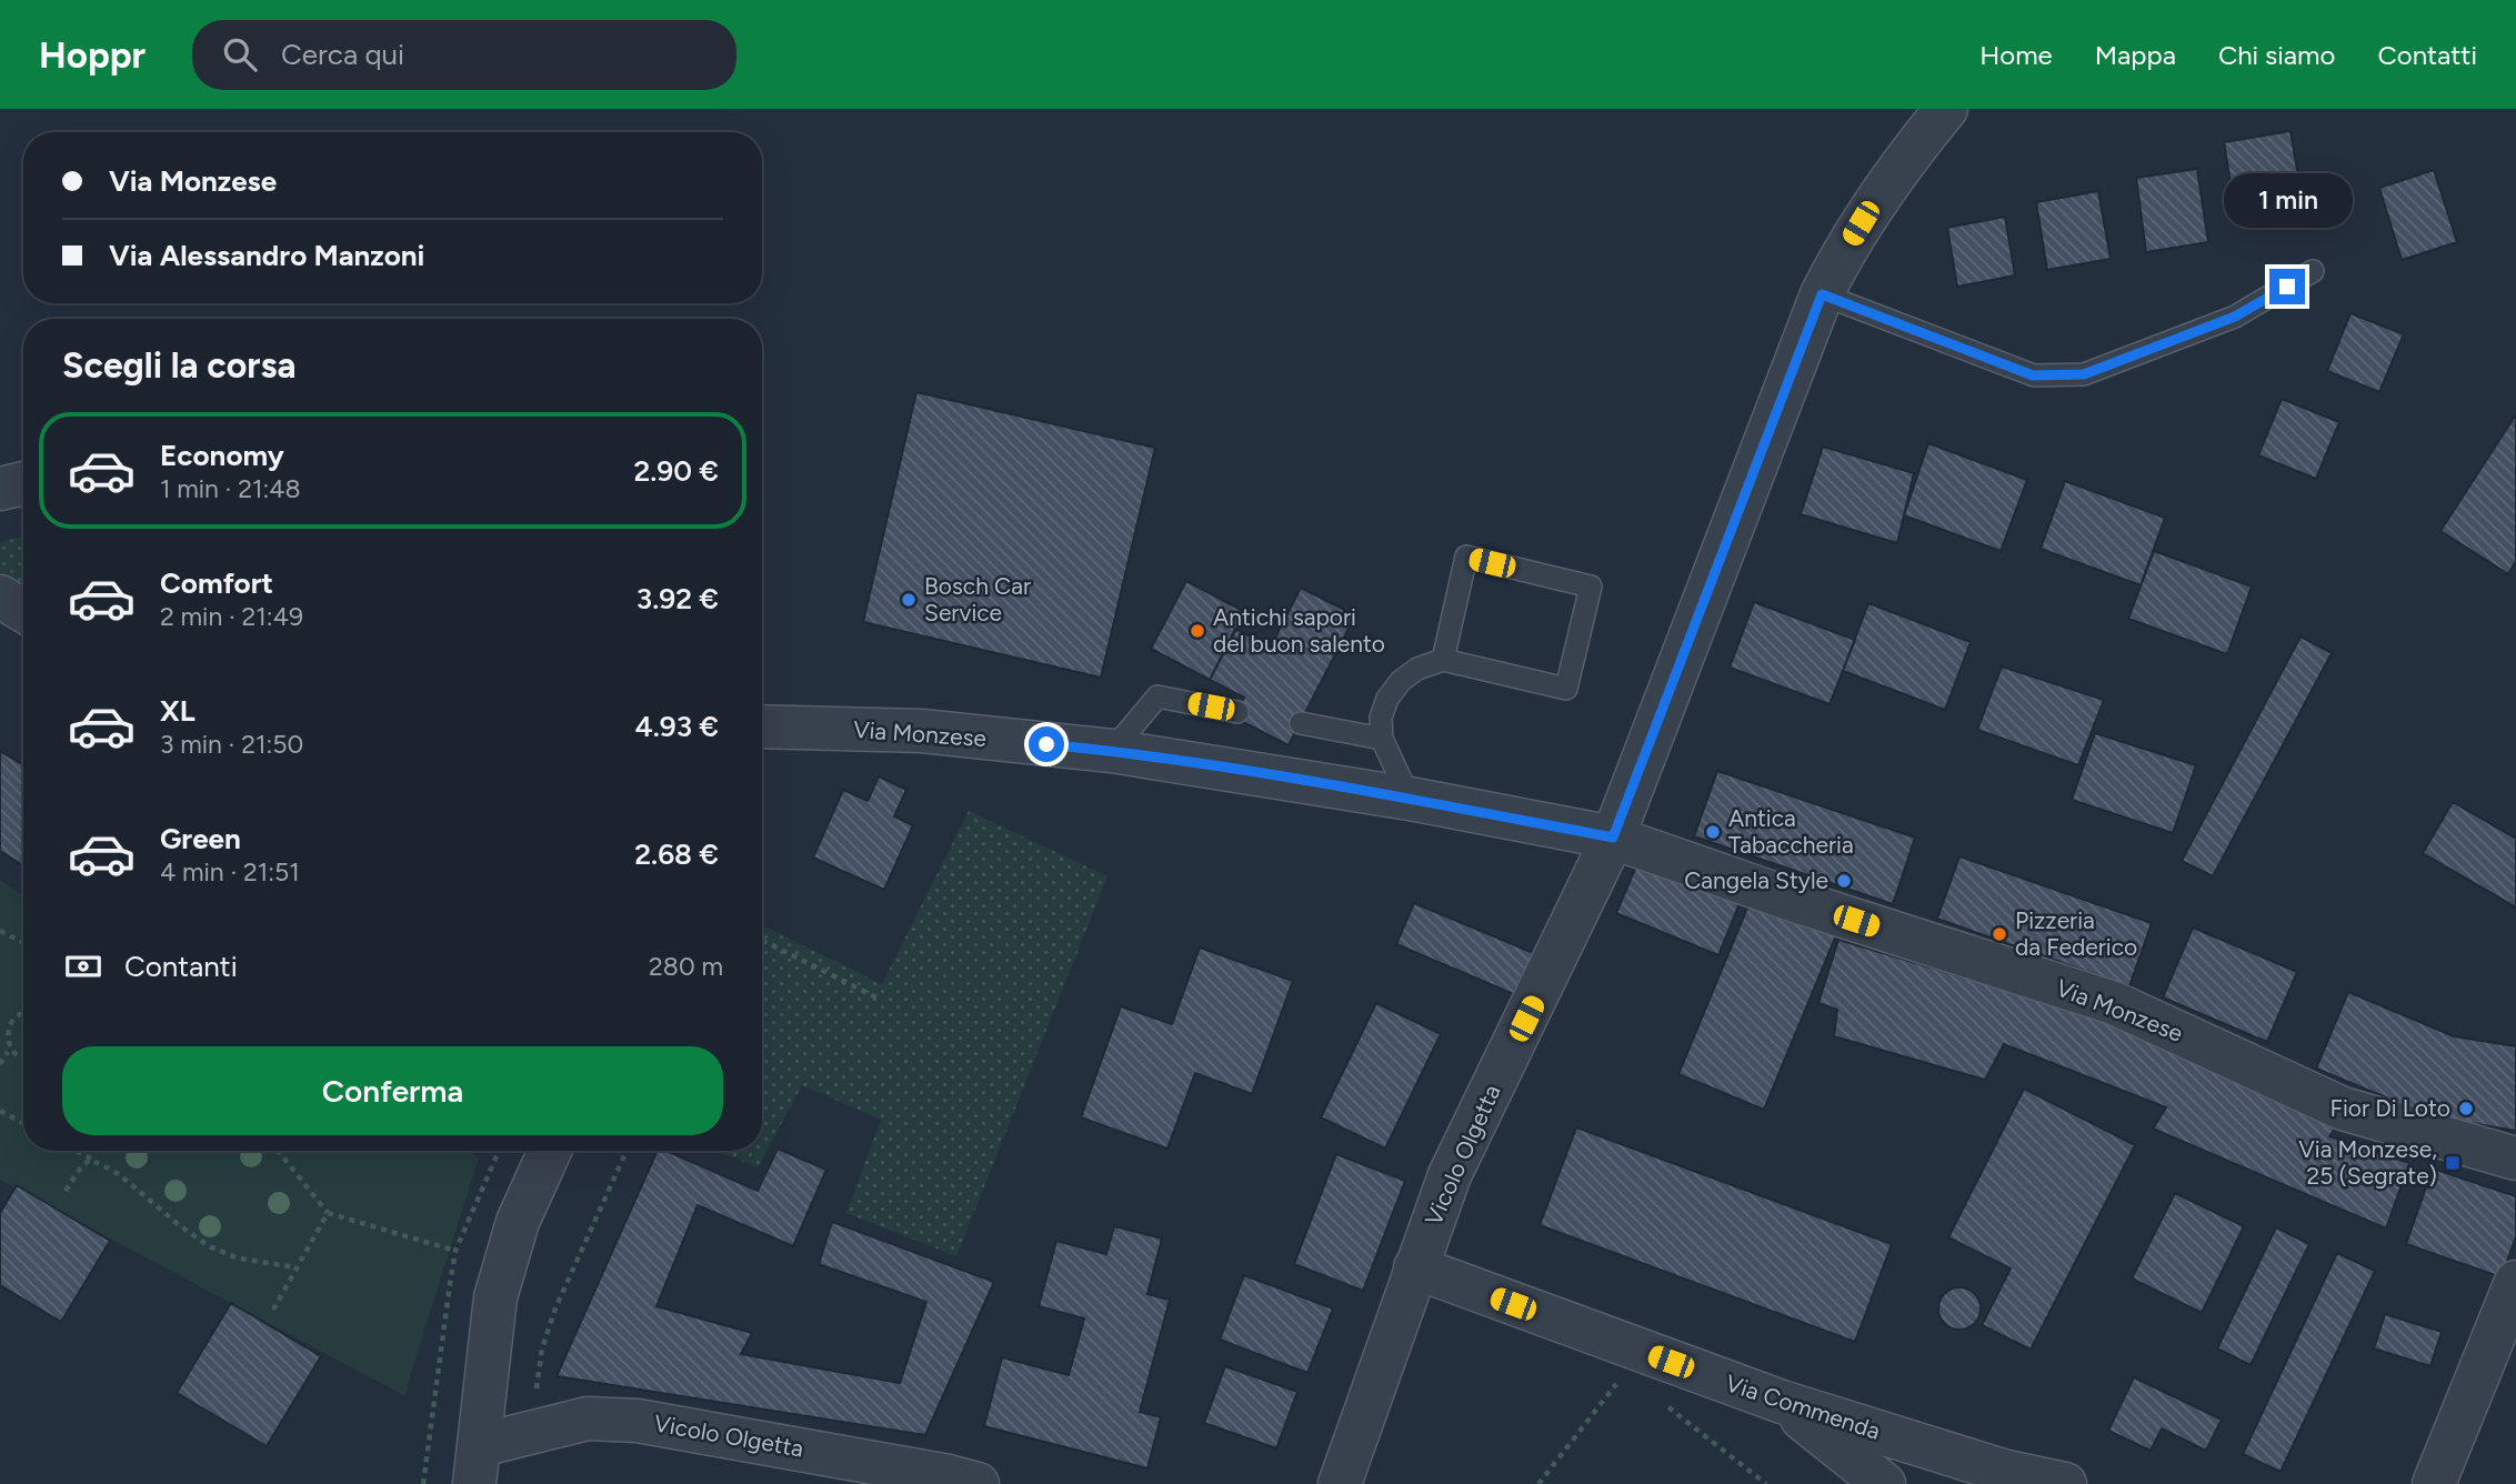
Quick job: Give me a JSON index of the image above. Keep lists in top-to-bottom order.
{
  "streets": {
    "street": ["Via Monzese", "Vicolo Olgetta", "Via Commenda"]
  },
  "crossings": [
    ["Via Monzese", "Vicolo Olgetta"],
    ["Vicolo Olgetta", "Via Commenda"]
  ],
  "places": {
    "other": [
      "Bosch Car Service",
      "Antichi sapori del buon salento",
      "Antica Tabaccheria",
      "Cangela Style",
      "Pizzeria da Federico",
      "Fior Di Loto"
    ],
    "transit": ["Via Monzese, 25 (Segrate)"]
  },
  "page": {
    "header": "Hoppr",
    "search": "Cerca qui",
    "nav": [
      "Home",
      "Mappa",
      "Chi siamo",
      "Contatti"
    ],
    "banner": ["Via Monzese", "Via Alessandro Manzoni"],
    "bubble": "1 min",
    "heading": "Scegli la corsa",
    "list": [
      {
        "name": "Economy",
        "note": "1 min · 21:48",
        "value": "2.90 €"
      },
      {
        "name": "Comfort",
        "note": "2 min · 21:49",
        "value": "3.92 €"
      },
      {
        "name": "XL",
        "note": "3 min · 21:50",
        "value": "4.93 €"
      },
      {
        "name": "Green",
        "note": "4 min · 21:51",
        "value": "2.68 €"
      }
    ],
    "pay": ["Contanti", "280 m"],
    "buttons": "Conferma"
  }
}
